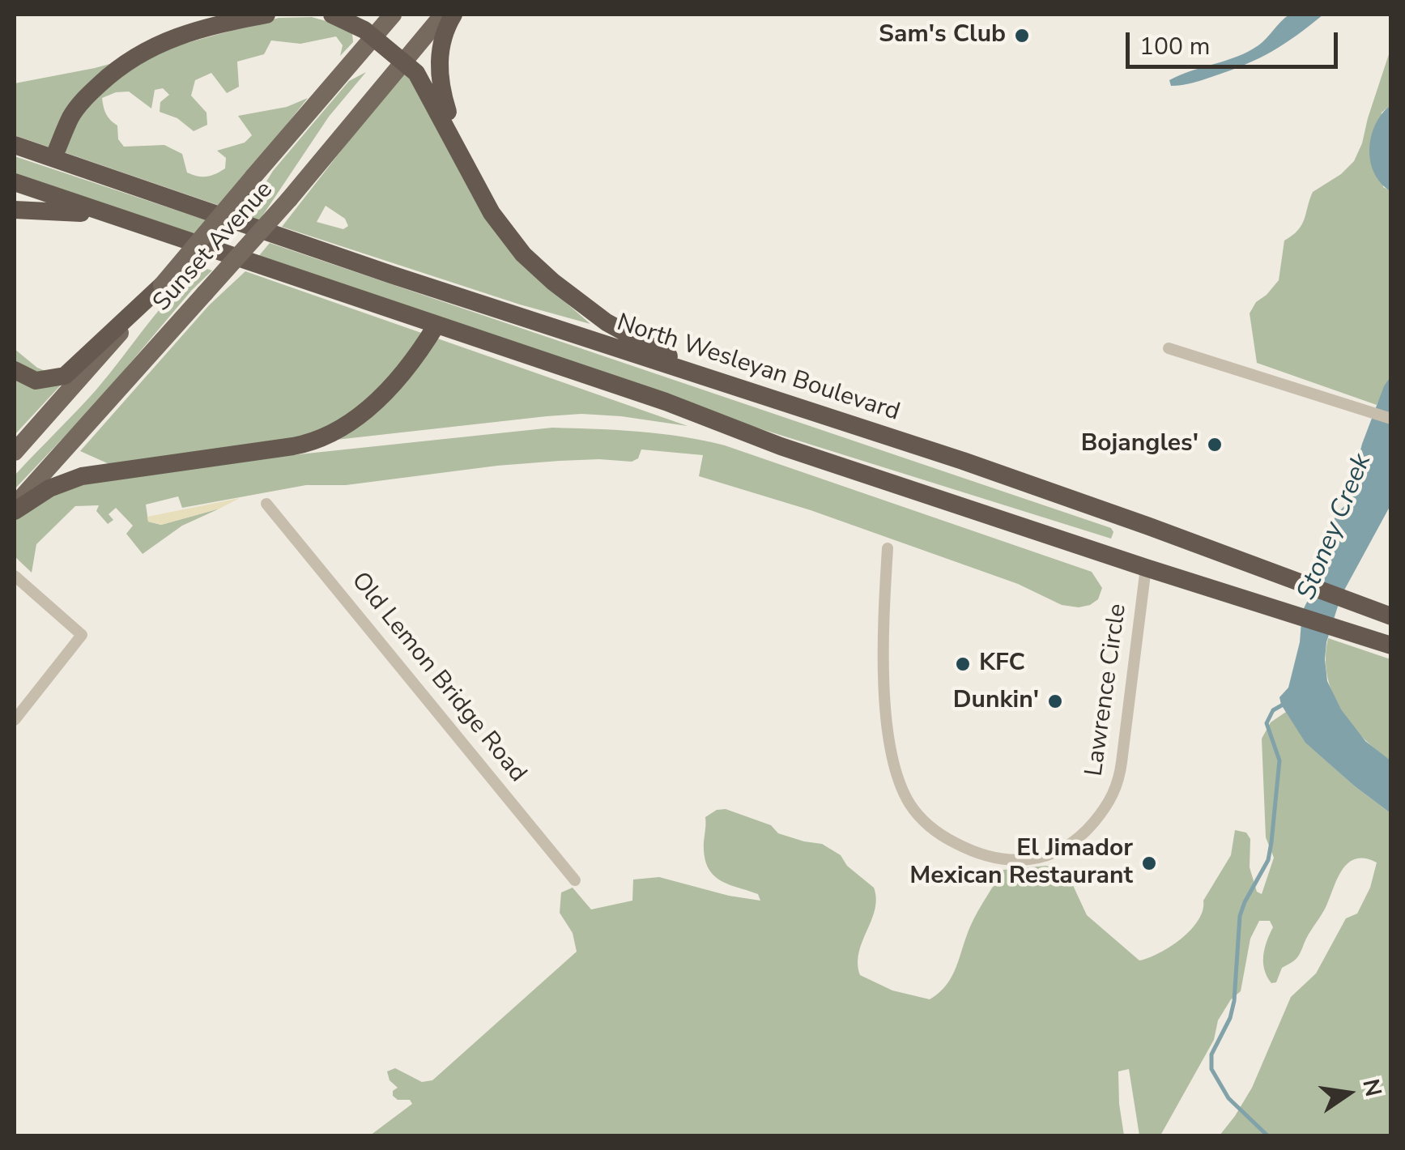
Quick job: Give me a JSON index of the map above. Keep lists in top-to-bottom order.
{
  "streets": {
    "highway": ["North Wesleyan Boulevard"],
    "main road": ["Sunset Avenue"],
    "street": ["Old Lemon Bridge Road", "Lawrence Circle"]
  },
  "water": ["Stoney Creek"],
  "places": [
    "Sam's Club",
    "Bojangles'",
    "KFC",
    "Dunkin'",
    "El Jimador Mexican Restaurant"
  ],
  "scale_bar": "100 m",
  "north": "right"
}
